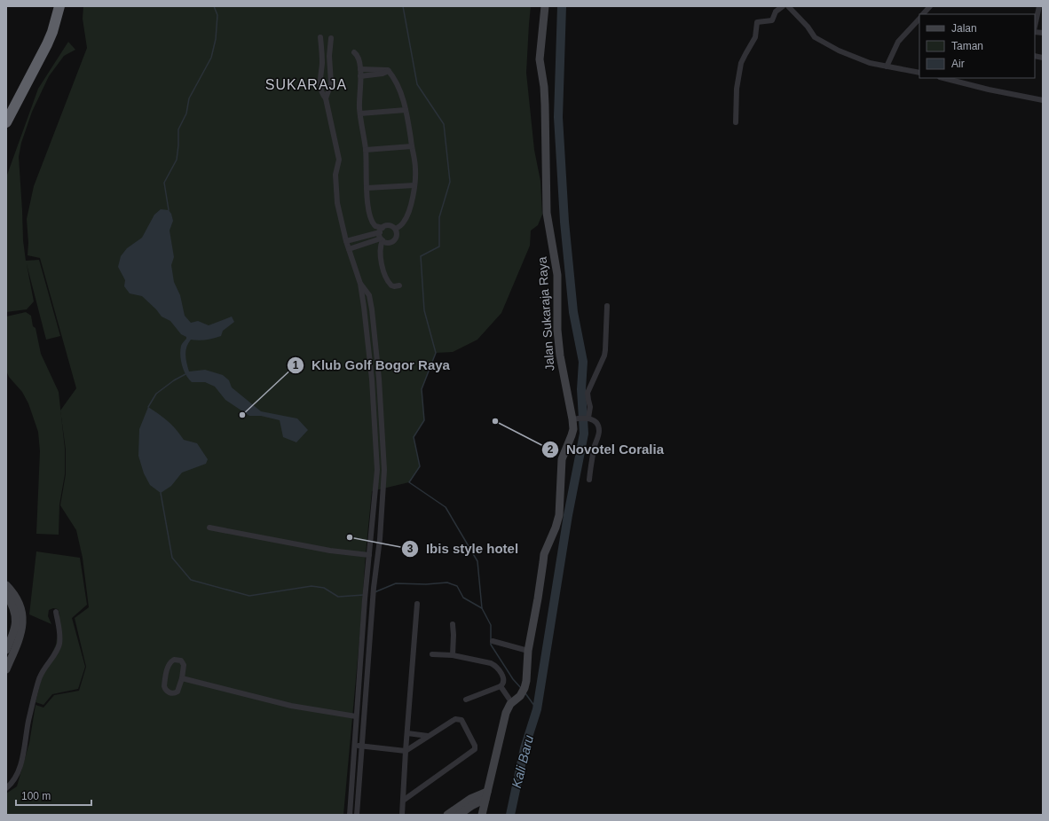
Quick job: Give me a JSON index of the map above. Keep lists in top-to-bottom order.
{
  "streets": {
    "street": ["Jalan Sukaraja Raya"]
  },
  "districts": ["SUKARAJA"],
  "water": ["Kali Baru"],
  "places": ["Klub Golf Bogor Raya", "Novotel Coralia", "Ibis style hotel"],
  "legend": ["Jalan", "Taman", "Air"],
  "scale_bar": "100 m"
}
